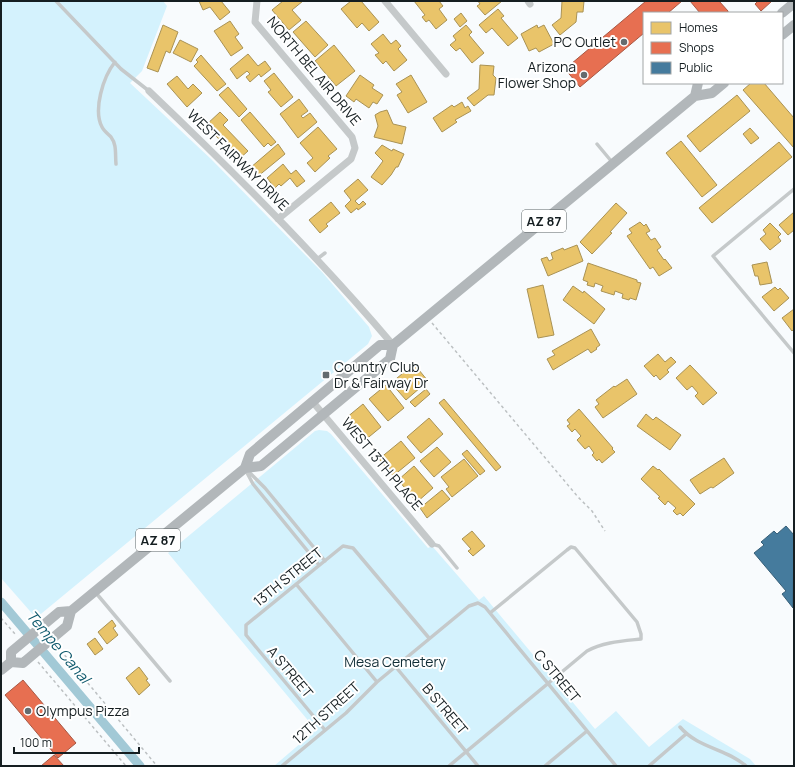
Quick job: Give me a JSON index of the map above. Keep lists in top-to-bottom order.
{
  "streets": {
    "main road": ["AZ 87"],
    "street": ["NORTH BEL AIR DRIVE", "WEST FAIRWAY DRIVE", "WEST 13TH PLACE"],
    "lane": [
      "13TH STREET",
      "A STREET",
      "C STREET",
      "B STREET",
      "12TH STREET"
    ]
  },
  "crossings": [
    ["NORTH BEL AIR DRIVE", "WEST FAIRWAY DRIVE"],
    ["WEST FAIRWAY DRIVE", "AZ 87"],
    ["AZ 87", "WEST 13TH PLACE"],
    ["13TH STREET", "A STREET"],
    ["13TH STREET", "12TH STREET"],
    ["A STREET", "12TH STREET"],
    ["C STREET", "12TH STREET"],
    ["B STREET", "12TH STREET"]
  ],
  "water": ["Tempe Canal"],
  "parks": ["Mesa Cemetery"],
  "places": {
    "other": ["PC Outlet", "Arizona Flower Shop", "Olympus Pizza"],
    "transit": ["Country Club Dr & Fairway Dr"]
  },
  "legend": ["Homes", "Shops", "Public"],
  "scale_bar": "100 m"
}
